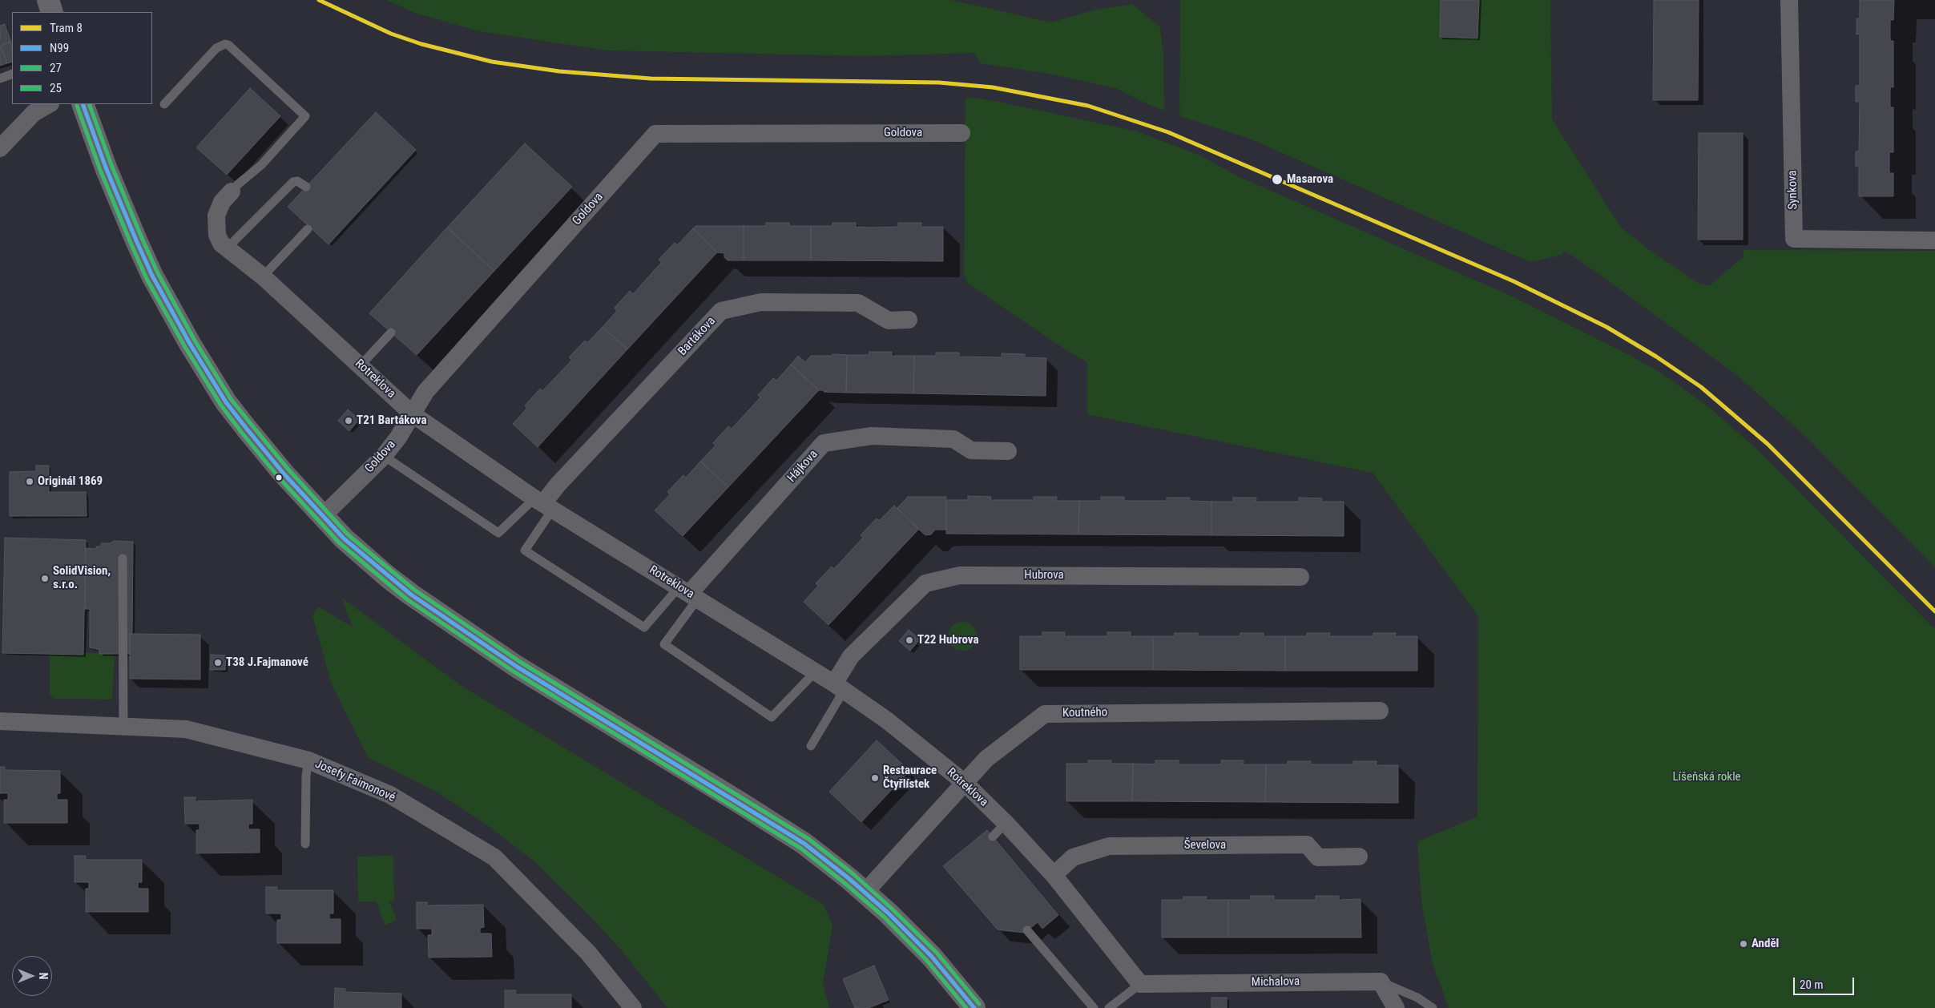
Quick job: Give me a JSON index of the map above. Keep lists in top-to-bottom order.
{
  "streets": {
    "street": [
      "Goldova",
      "Synkova",
      "Bartákova",
      "Rotreklova",
      "Hájkova",
      "Hubrova",
      "Koutného",
      "Josefy Faimonové",
      "Ševelova",
      "Michalova"
    ]
  },
  "crossings": [
    ["Goldova", "Rotreklova"],
    ["Bartákova", "Rotreklova"],
    ["Rotreklova", "Hájkova"],
    ["Rotreklova", "Hubrova"],
    ["Rotreklova", "Koutného"],
    ["Rotreklova", "Ševelova"],
    ["Rotreklova", "Michalova"]
  ],
  "parks": ["Líšeňská rokle"],
  "places": [
    "Masarova",
    "T21 Bartákova",
    "Originál 1869",
    "SolidVision, s.r.o.",
    "T22 Hubrova",
    "T38 J.Fajmanové",
    "Restaurace Čtyřlístek",
    "Anděl"
  ],
  "lines": [
    "tram line 8",
    "transit line N99",
    "transit line 25",
    "transit line 27"
  ],
  "legend": [
    "Tram 8",
    "N99",
    "27",
    "25"
  ],
  "scale_bar": "20 m",
  "north": "right"
}
